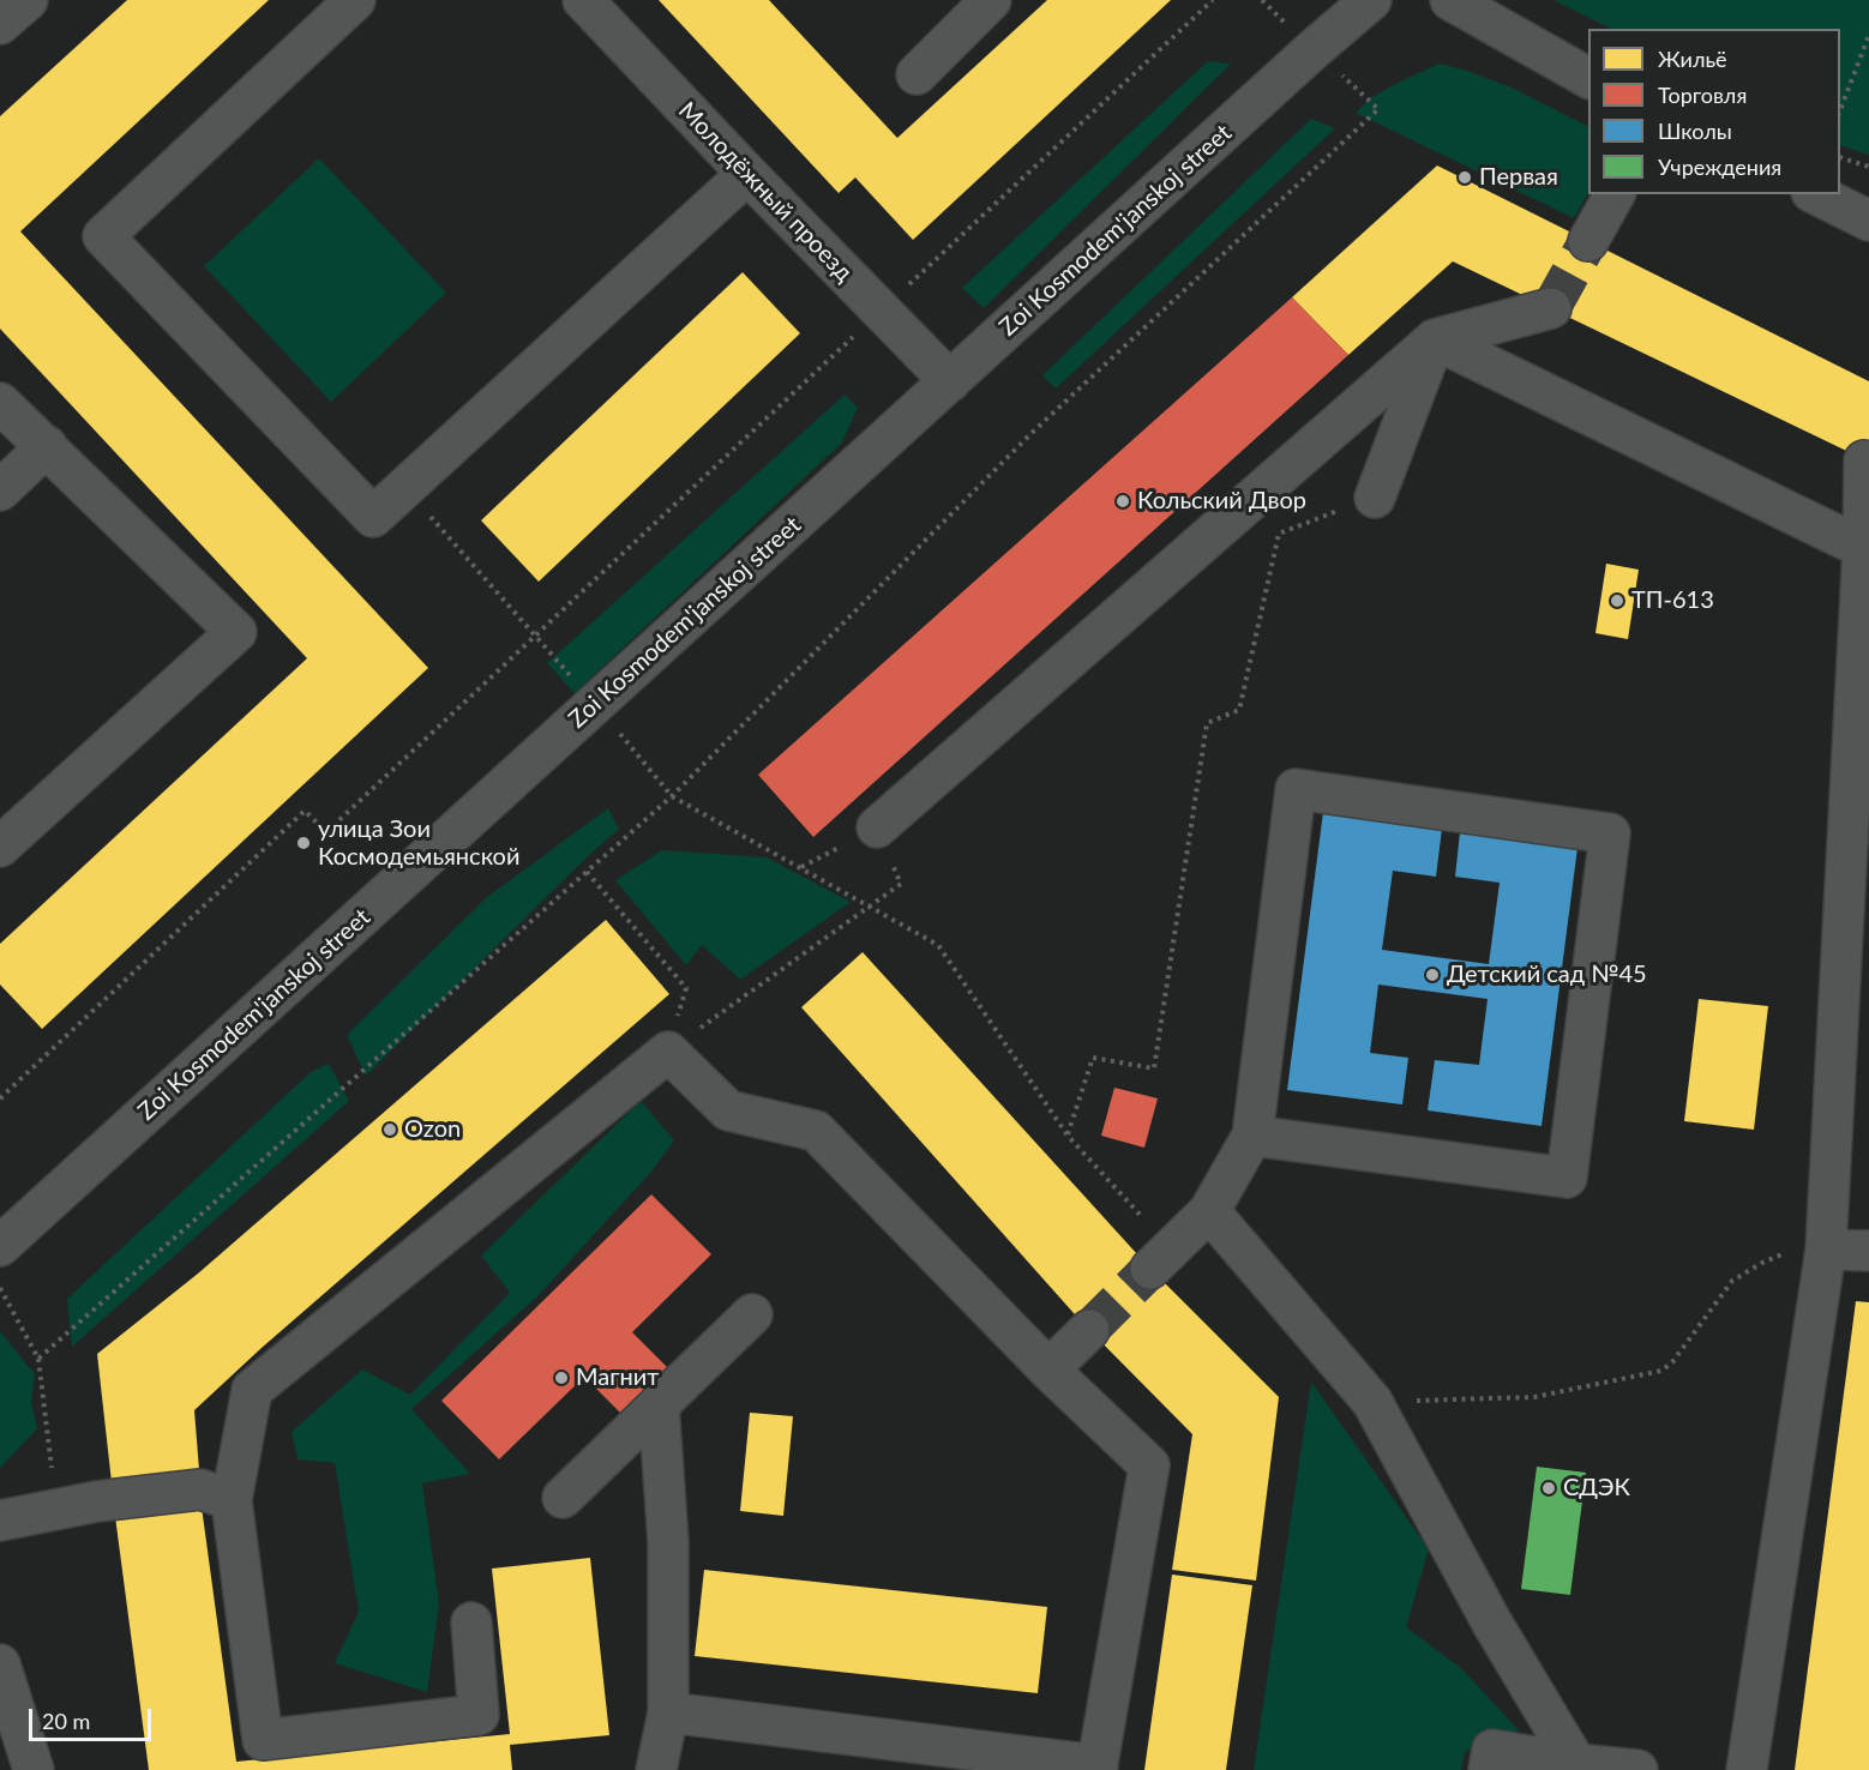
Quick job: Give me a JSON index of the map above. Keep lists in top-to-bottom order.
{
  "streets": {
    "street": ["Молодёжный проезд", "Zoi Kosmodem'janskoj street"]
  },
  "crossings": [
    ["Молодёжный проезд", "Zoi Kosmodem'janskoj street"]
  ],
  "places": [
    "Первая",
    "Кольский Двор",
    "ТП-613",
    "улица Зои Космодемьянской",
    "Детский сад №45",
    "Ozon",
    "Магнит",
    "СДЭК"
  ],
  "legend": [
    "Жильё",
    "Торговля",
    "Школы",
    "Учреждения"
  ],
  "scale_bar": "20 m"
}
